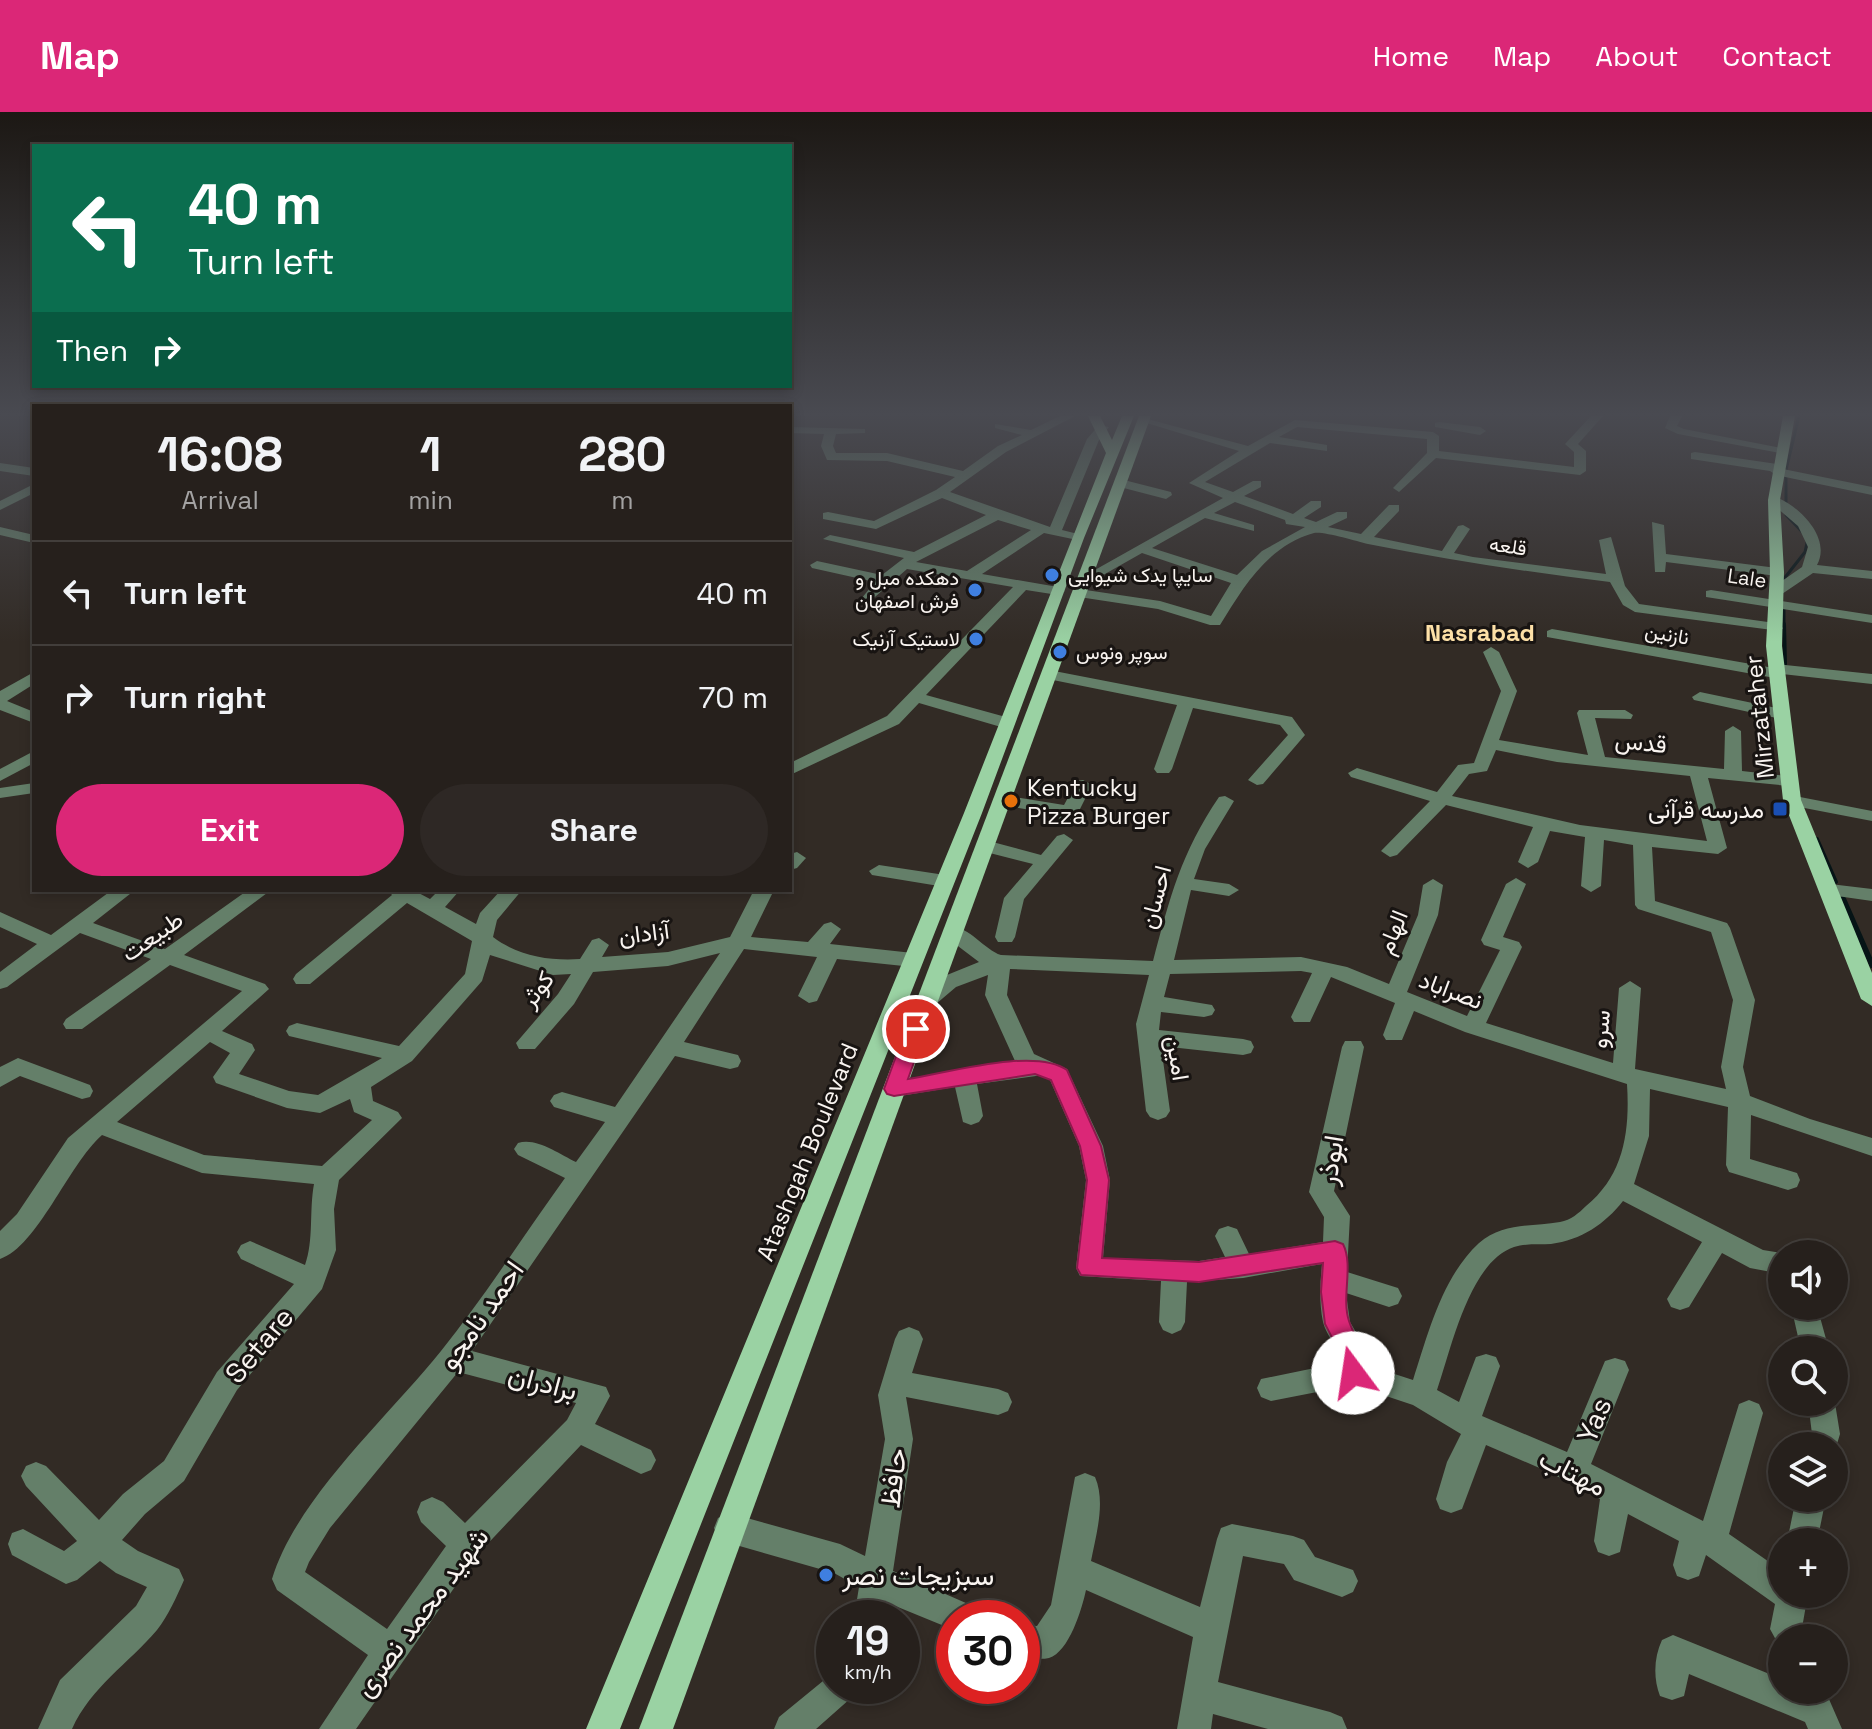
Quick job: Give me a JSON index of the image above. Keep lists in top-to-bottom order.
{
  "streets": {
    "main road": ["Mirzataher", "Atashgah Boulevard"],
    "street": [
      "قلعه",
      "Lale",
      "نازنین",
      "قدس",
      "احسان",
      "الهام",
      "آزادان",
      "طبیعت",
      "کوثر",
      "نصراباد",
      "سرو",
      "امین",
      "ابوذر",
      "احمد نامجو",
      "Setare",
      "برادران",
      "Yas",
      "مهتاب",
      "حافظ",
      "شهید محمد نصری"
    ]
  },
  "crossings": [
    ["Lale", "Mirzataher"],
    ["نازنین", "Mirzataher"],
    ["Mirzataher", "قدس"],
    ["احسان", "نصراباد"],
    ["احسان", "امین"],
    ["الهام", "نصراباد"],
    ["آزادان", "کوثر"],
    ["آزادان", "Atashgah Boulevard"],
    ["آزادان", "احمد نامجو"],
    ["نصراباد", "سرو"],
    ["نصراباد", "امین"],
    ["ابوذر", "مهتاب"],
    ["احمد نامجو", "برادران"],
    ["احمد نامجو", "شهید محمد نصری"],
    ["برادران", "شهید محمد نصری"],
    ["Yas", "مهتاب"]
  ],
  "districts": ["Nasrabad"],
  "places": {
    "other": [
      "سایپا یدک شیوایی",
      "دهکده مبل و فرش اصفهان",
      "لاستیک آرنیک",
      "سوپر ونوس",
      "Kentucky Pizza Burger",
      "سبزیجات نصر"
    ],
    "transit": ["مدرسه قرآنی"]
  },
  "page": {
    "header": "Map",
    "nav": [
      "Home",
      "Map",
      "About",
      "Contact"
    ],
    "turn": ["40 m", "Turn left"],
    "then": "Then",
    "eta": [
      "16:08",
      "Arrival",
      "1",
      "min",
      "280",
      "m"
    ],
    "list": [
      {
        "name": "Turn left",
        "value": "40 m"
      },
      {
        "name": "Turn right",
        "value": "70 m"
      }
    ],
    "buttons": ["Exit", "Share"],
    "map_buttons": ["+", "−"],
    "speed": "19 km/h",
    "limit": "30"
  }
}
